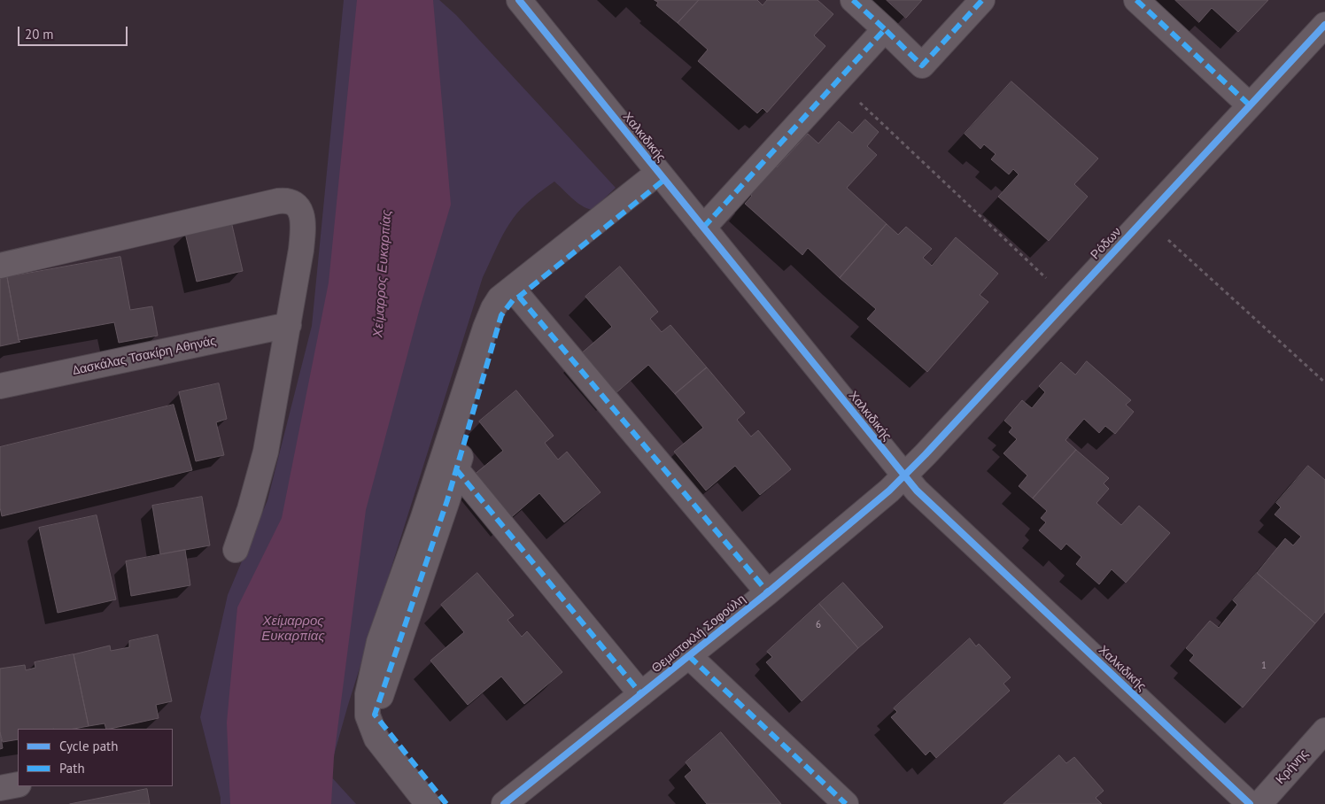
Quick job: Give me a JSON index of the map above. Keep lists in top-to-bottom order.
{
  "streets": {
    "street": [
      "Χαλκιδικής",
      "Ρόδων",
      "Δασκάλας Τσακίρη Αθηνάς",
      "Θεμιστοκλή Σοφούλη",
      "Κρήνης"
    ]
  },
  "crossings": [
    ["Χαλκιδικής", "Ρόδων"],
    ["Χαλκιδικής", "Θεμιστοκλή Σοφούλη"],
    ["Ρόδων", "Θεμιστοκλή Σοφούλη"]
  ],
  "water": ["Χείμαρρος Ευκαρπίας"],
  "house_numbers": ["6", "1"],
  "legend": ["Cycle path", "Path"],
  "scale_bar": "20 m"
}
